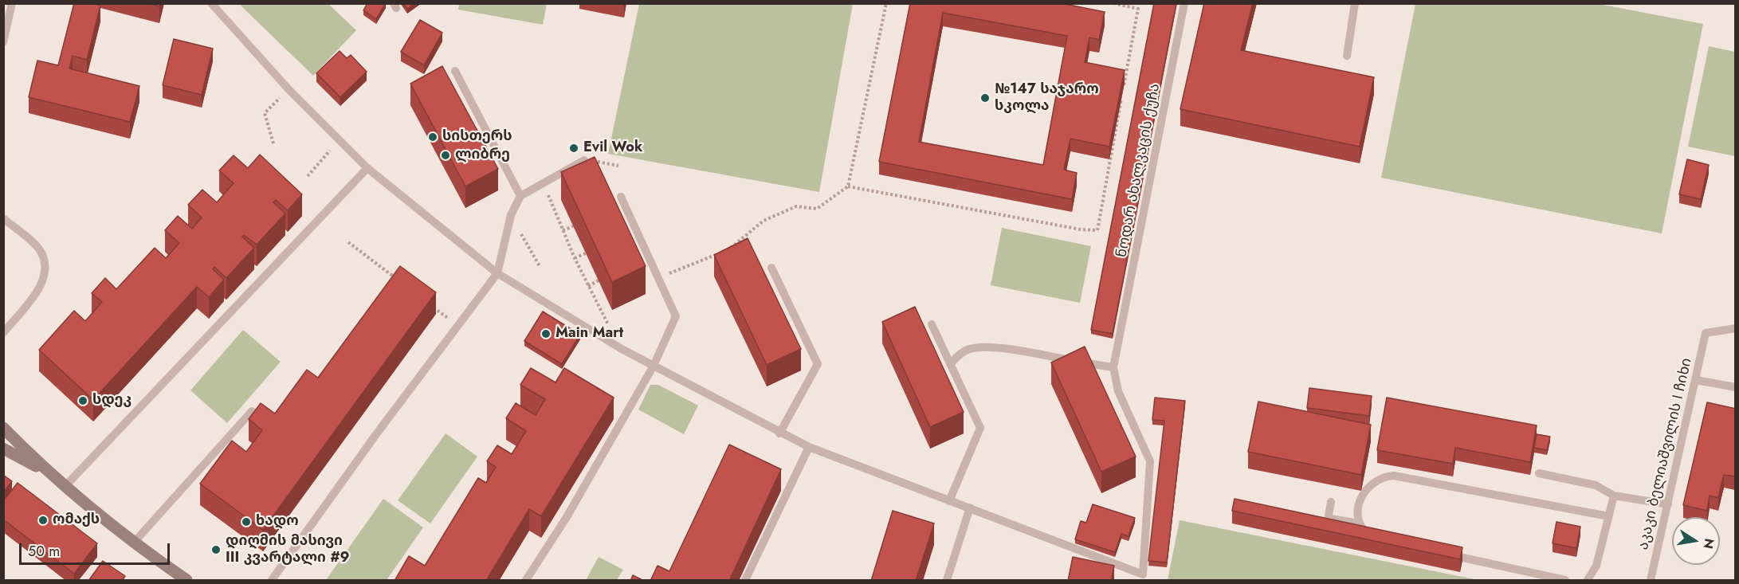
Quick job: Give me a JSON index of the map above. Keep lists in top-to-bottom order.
{
  "streets": {
    "lane": ["ნოდარ ახალკაცის ქუჩა", "აკაკი ბელიაშვილის I ჩიხი"]
  },
  "places": [
    "№147 საჯარო სკოლა",
    "სისთერს",
    "Evil Wok",
    "ლიბრე",
    "Main Mart",
    "სდეკ",
    "ომაქს",
    "ხადო",
    "დიღმის მასივი III კვარტალი #9"
  ],
  "scale_bar": "50 m",
  "north": "right"
}
